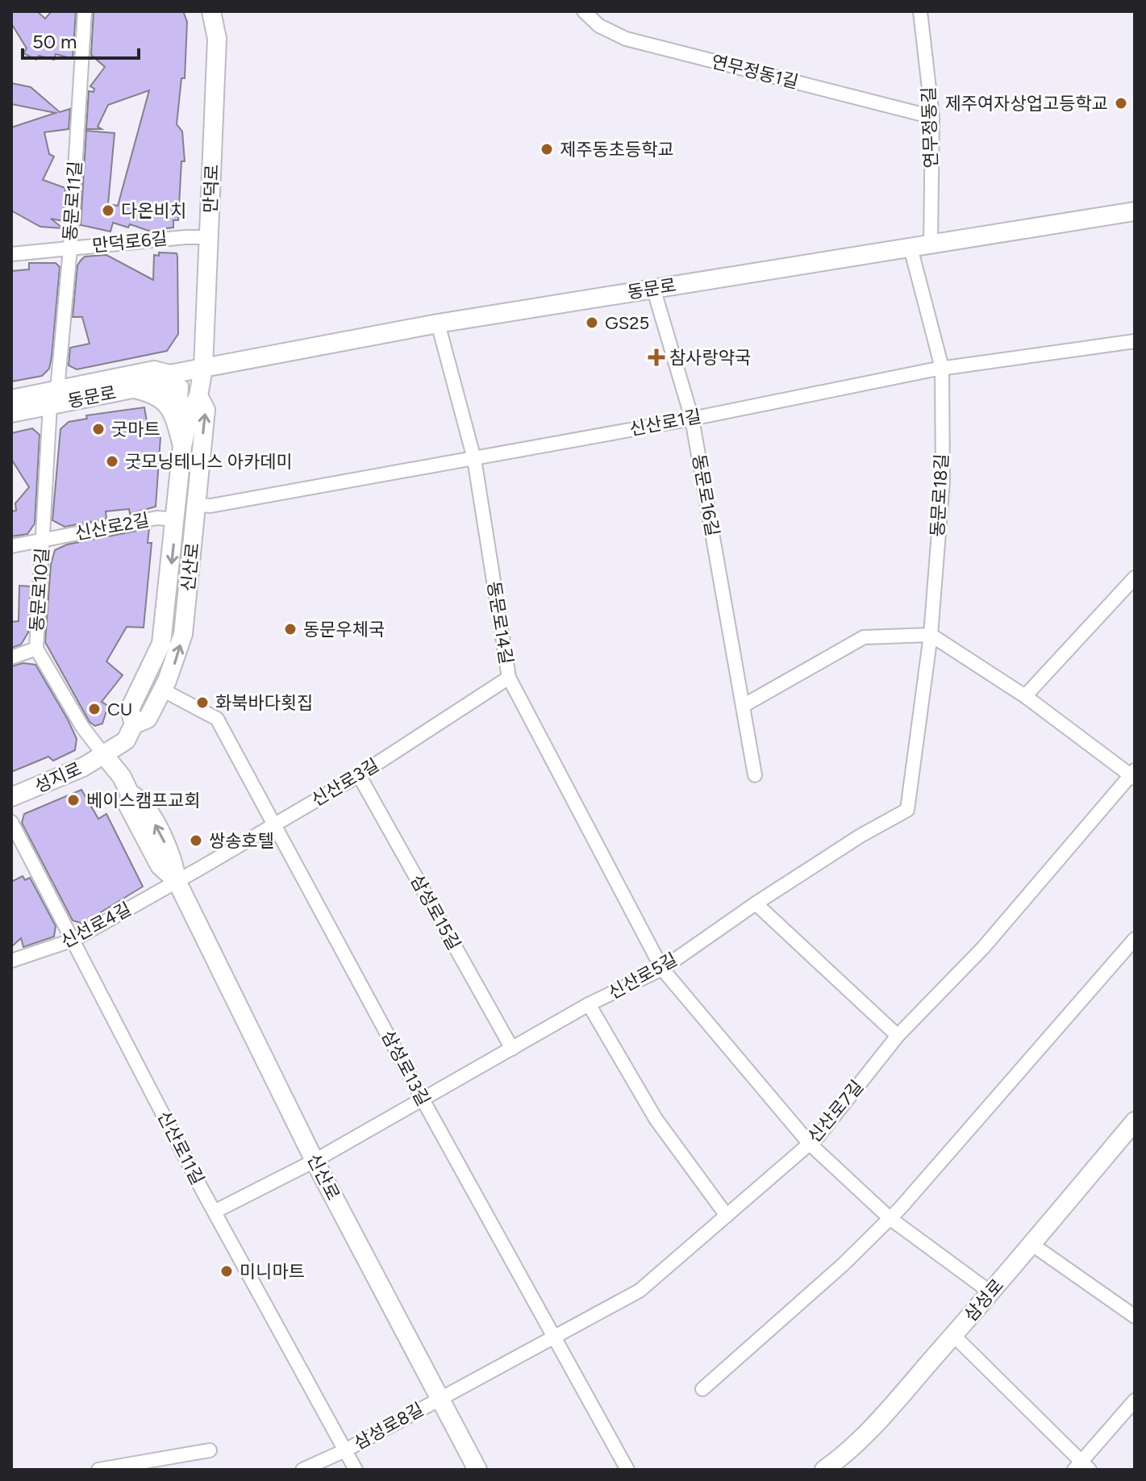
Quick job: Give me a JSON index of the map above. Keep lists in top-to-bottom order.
{
  "streets": {
    "main road": [
      "만덕로",
      "동문로",
      "신산로",
      "성지로",
      "삼성로"
    ],
    "street": [
      "연무정동1길",
      "연무정동길",
      "동문로11길",
      "만덕로6길",
      "신산로1길",
      "동문로16길",
      "동문로18길",
      "신산로2길",
      "동문로10길",
      "동문로14길",
      "신산로3길",
      "삼성로15길",
      "신선로4길",
      "신산로5길",
      "삼성로13길",
      "신산로7길",
      "신산로11길",
      "삼성로8길"
    ]
  },
  "crossings": [
    ["연무정동1길", "연무정동길"],
    ["연무정동길", "동문로"],
    ["만덕로", "만덕로6길"],
    ["만덕로", "동문로"],
    ["만덕로", "신산로"],
    ["동문로11길", "만덕로6길"],
    ["동문로11길", "동문로"],
    ["동문로11길", "동문로10길"],
    ["동문로", "동문로16길"],
    ["동문로", "동문로18길"],
    ["동문로", "신산로"],
    ["동문로", "동문로10길"],
    ["동문로", "동문로14길"],
    ["신산로1길", "동문로16길"],
    ["신산로1길", "동문로18길"],
    ["신산로1길", "신산로"],
    ["신산로1길", "동문로14길"],
    ["동문로18길", "신산로5길"],
    ["신산로2길", "신산로"],
    ["신산로2길", "동문로10길"],
    ["신산로", "동문로10길"],
    ["신산로", "성지로"],
    ["신산로", "신산로3길"],
    ["신산로", "신선로4길"],
    ["신산로", "신산로5길"],
    ["신산로", "삼성로13길"],
    ["신산로", "신산로7길"],
    ["신산로", "삼성로8길"],
    ["동문로10길", "성지로"],
    ["동문로14길", "신산로3길"],
    ["동문로14길", "신산로5길"],
    ["동문로14길", "신산로7길"],
    ["동문로14길", "삼성로"],
    ["신산로3길", "삼성로15길"],
    ["신산로3길", "신선로4길"],
    ["신산로3길", "삼성로13길"],
    ["삼성로15길", "신산로5길"],
    ["신선로4길", "신산로11길"],
    ["신산로5길", "삼성로13길"],
    ["신산로5길", "신산로11길"],
    ["삼성로13길", "신산로7길"],
    ["신산로7길", "삼성로8길"],
    ["신산로11길", "삼성로8길"]
  ],
  "places": {
    "other": [
      "제주여자상업고등학교",
      "제주동초등학교",
      "다온비치",
      "GS25",
      "굿마트",
      "굿모닝테니스 아카데미",
      "동문우체국",
      "화북바다횟집",
      "CU",
      "베이스캠프교회",
      "쌍송호텔",
      "미니마트"
    ],
    "health": ["참사랑약국"]
  },
  "scale_bar": "50 m"
}
